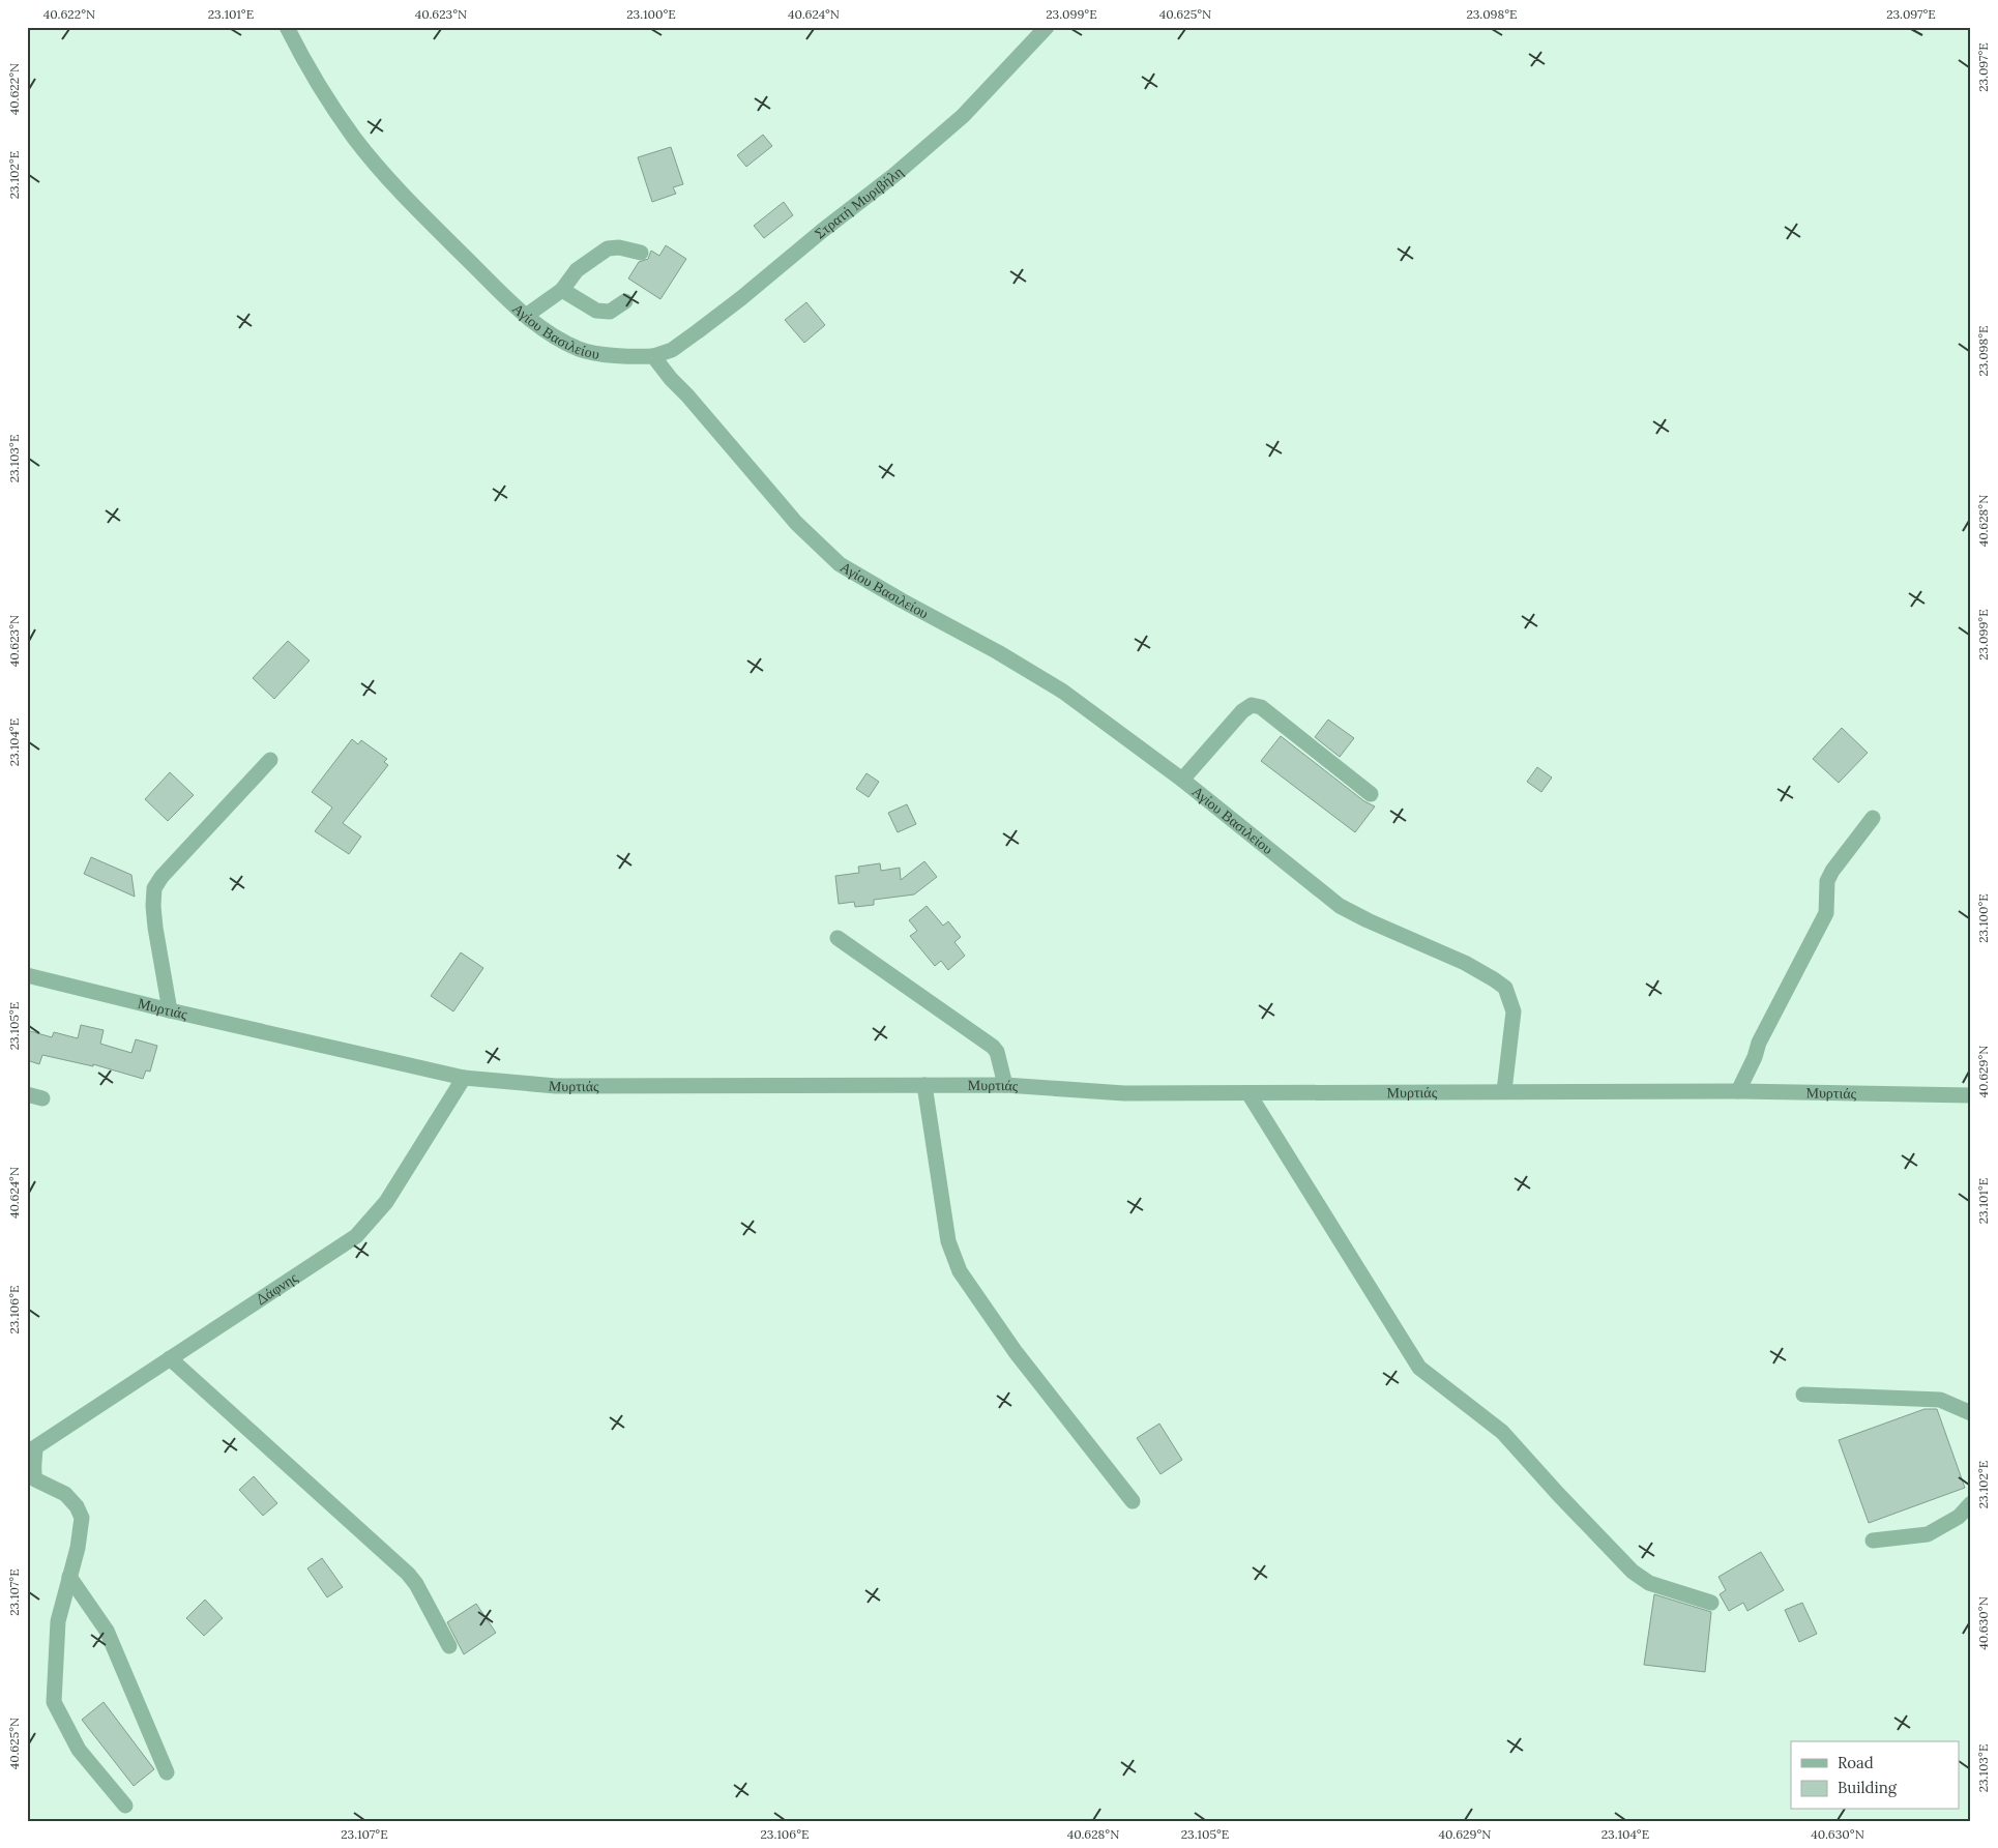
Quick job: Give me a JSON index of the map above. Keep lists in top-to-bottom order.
{
  "streets": {
    "street": [
      "Στρατή Μυριβήλη",
      "Αγίου Βασιλείου",
      "Μυρτιάς",
      "Δάφνης"
    ]
  },
  "crossings": [
    ["Στρατή Μυριβήλη", "Αγίου Βασιλείου"],
    ["Αγίου Βασιλείου", "Μυρτιάς"],
    ["Μυρτιάς", "Δάφνης"]
  ],
  "legend": ["Road", "Building"],
  "coordinates": [
    "40.622°N",
    "23.101°E",
    "40.623°N",
    "23.100°E",
    "40.624°N",
    "23.099°E",
    "40.625°N",
    "23.098°E",
    "23.097°E",
    "23.102°E",
    "23.103°E",
    "40.628°N",
    "23.104°E",
    "23.105°E",
    "40.629°N",
    "23.106°E",
    "23.107°E",
    "40.630°N"
  ]
}
